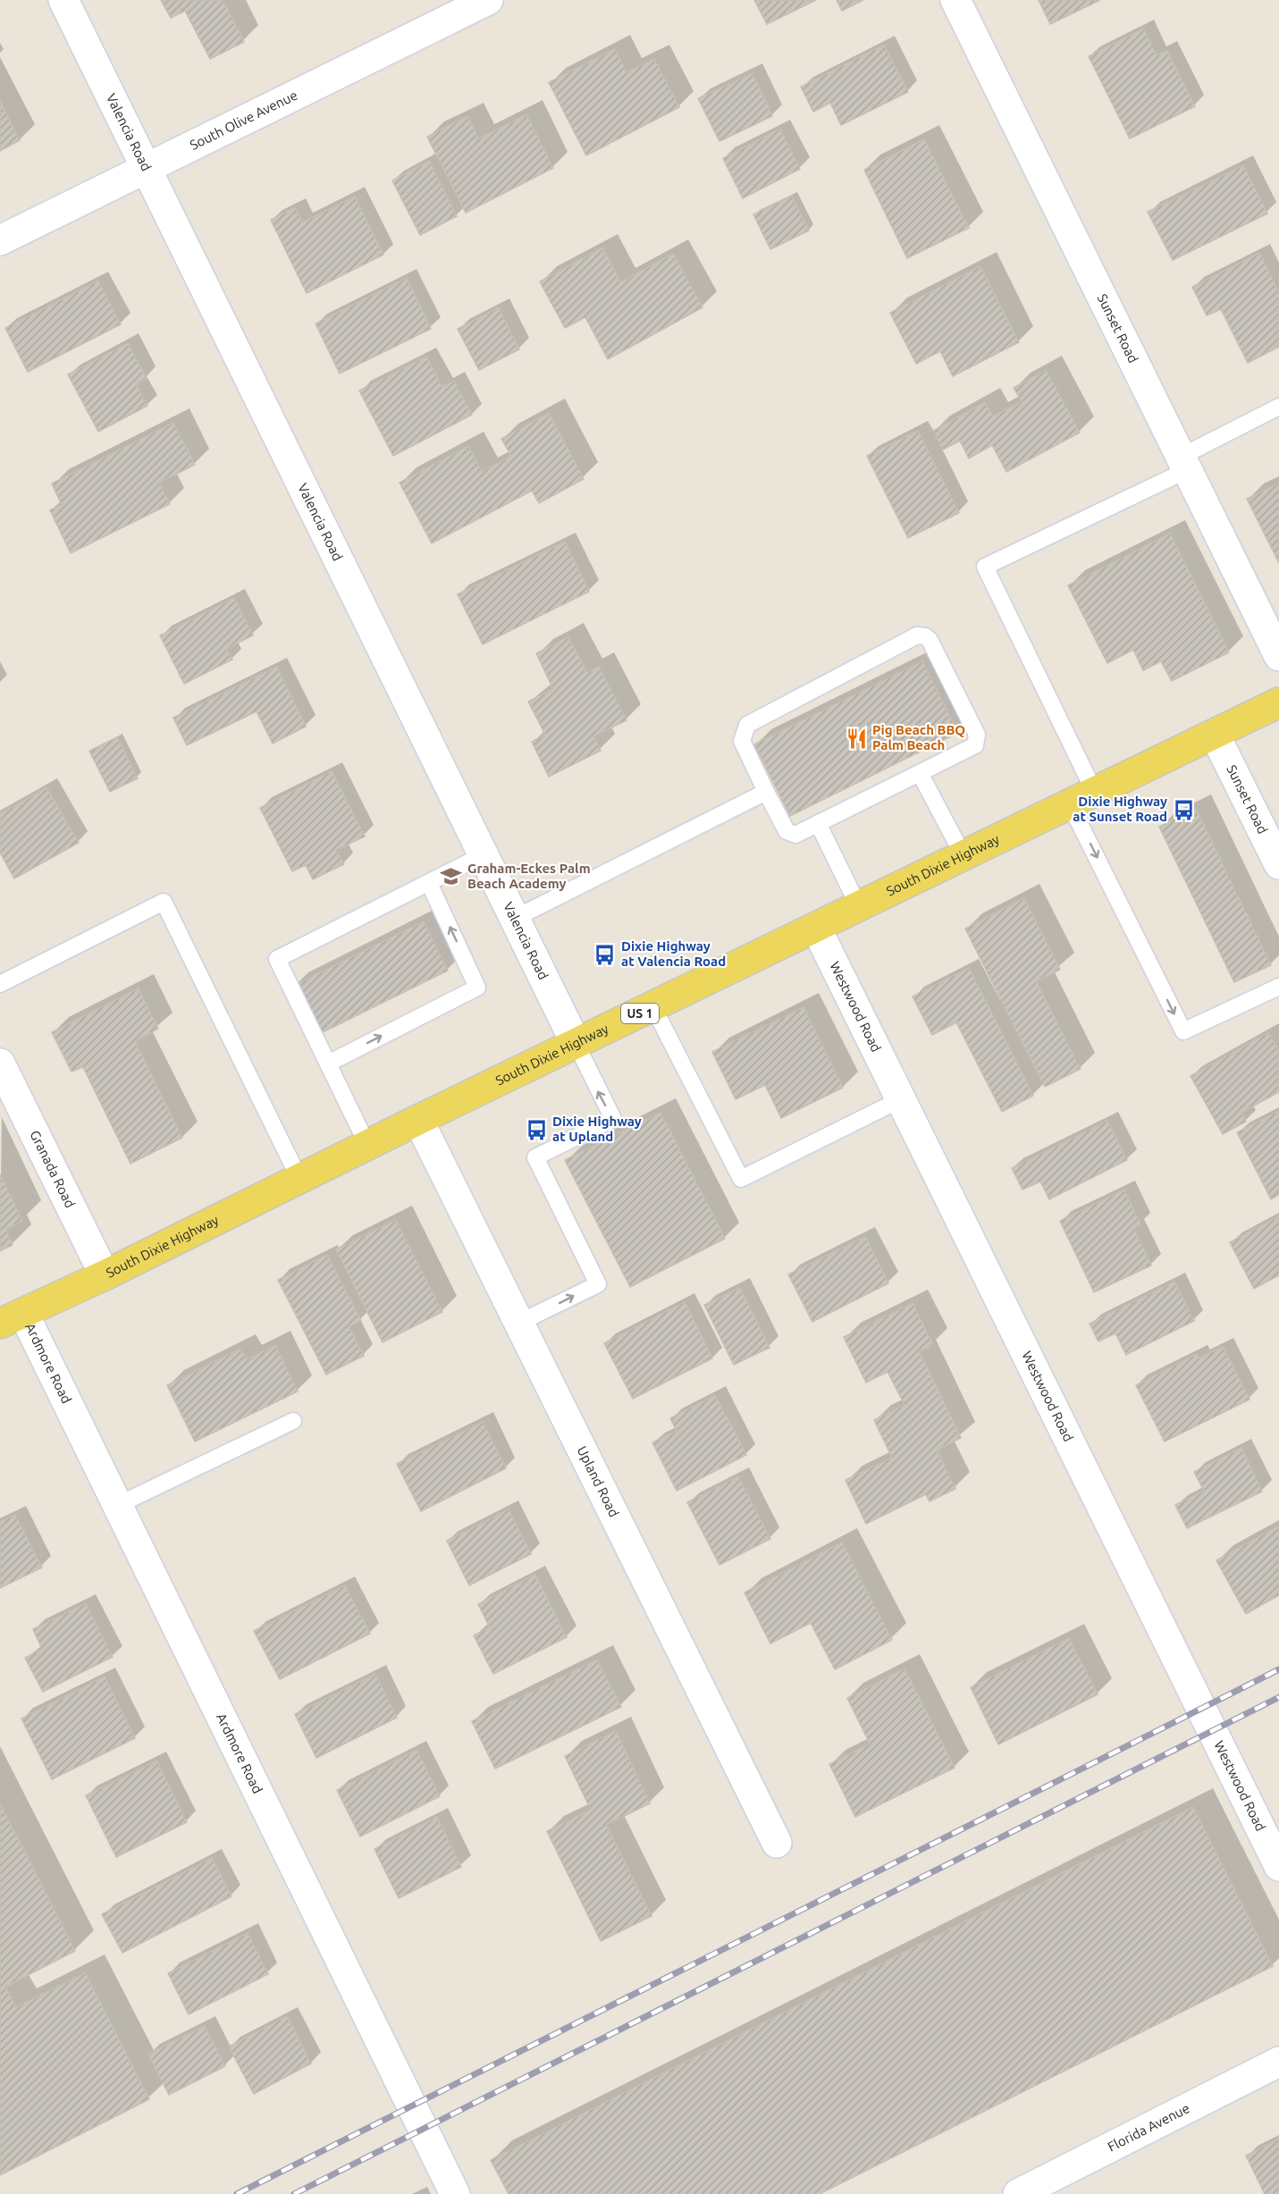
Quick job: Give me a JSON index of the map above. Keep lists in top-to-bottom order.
{
  "streets": {
    "main road": ["South Dixie Highway", "US 1"],
    "street": [
      "South Olive Avenue",
      "Valencia Road",
      "Sunset Road",
      "Westwood Road",
      "Granada Road",
      "Ardmore Road",
      "Upland Road",
      "Florida Avenue"
    ]
  },
  "crossings": [
    ["South Olive Avenue", "Valencia Road"],
    ["Valencia Road", "South Dixie Highway"],
    ["Sunset Road", "South Dixie Highway"],
    ["South Dixie Highway", "Westwood Road"],
    ["South Dixie Highway", "Granada Road"],
    ["South Dixie Highway", "Ardmore Road"],
    ["South Dixie Highway", "Upland Road"]
  ],
  "places": {
    "restaurant": ["Pig Beach BBQ Palm Beach"],
    "bus stop": ["Dixie Highway at Sunset Road", "Dixie Highway at Valencia Road", "Dixie Highway at Upland"],
    "school or university": ["Graham-Eckes Palm Beach Academy"]
  }
}
